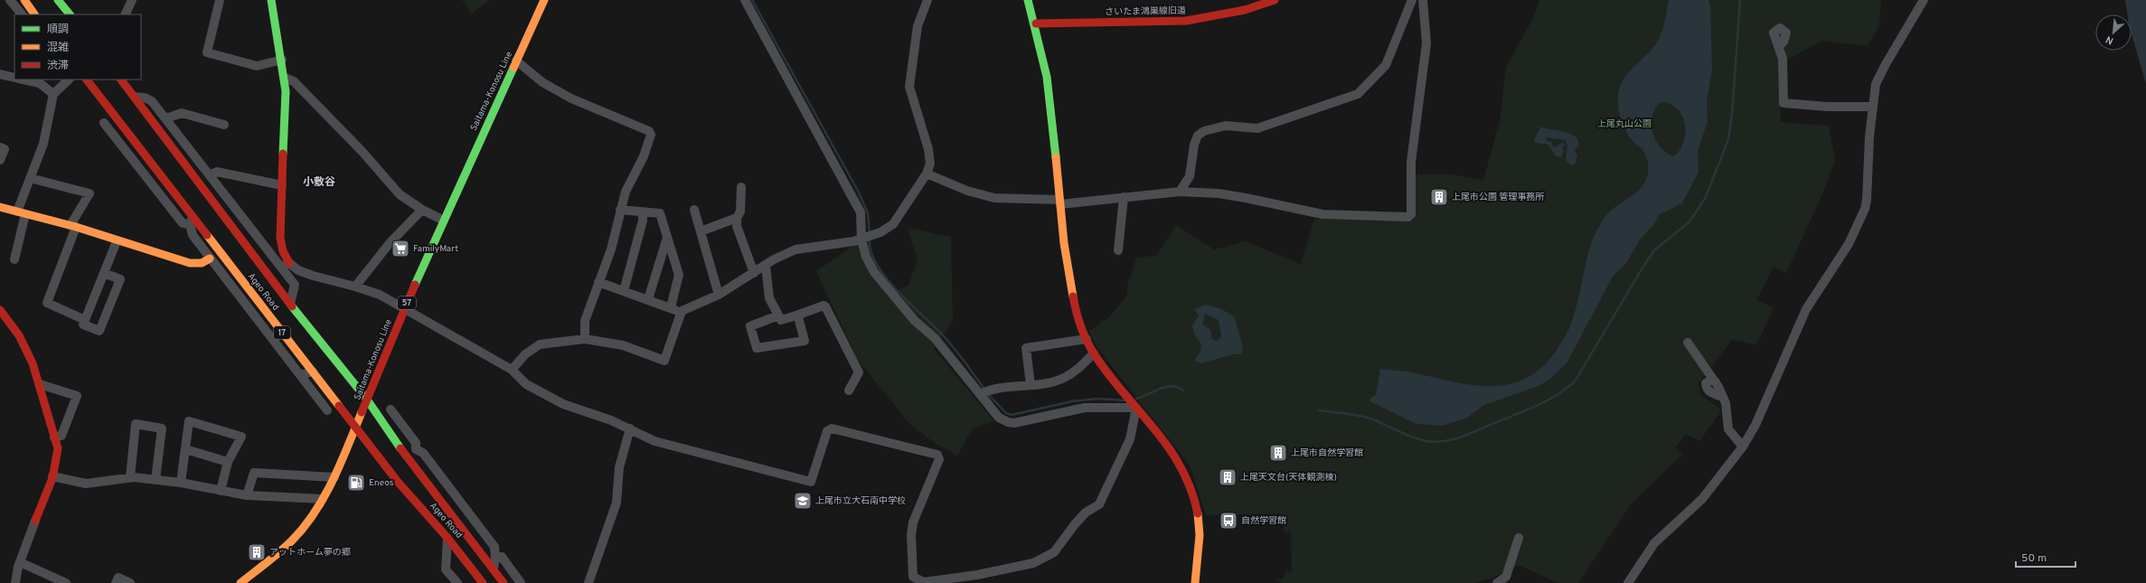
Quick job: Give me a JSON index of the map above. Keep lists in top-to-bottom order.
{
  "streets": {
    "main road": [
      "さいたま鴻巣線旧道",
      "Saitama-Konosu Line",
      "Ageo Road",
      "57",
      "17"
    ]
  },
  "crossings": [
    ["Saitama-Konosu Line", "Ageo Road"]
  ],
  "districts": ["小敷谷"],
  "parks": ["上尾丸山公園"],
  "places": {
    "building": [
      "上尾市公園 管理事務所",
      "上尾市自然学習館",
      "上尾天文台(天体観測棟)",
      "アットホーム夢の郷"
    ],
    "supermarket": ["FamilyMart"],
    "fuel station": ["Eneos"],
    "school or university": ["上尾市立大石南中学校"],
    "bus stop": ["自然学習館"]
  },
  "legend": ["順調", "混雑", "渋滞"],
  "scale_bar": "50 m",
  "north": "bottom left"
}
